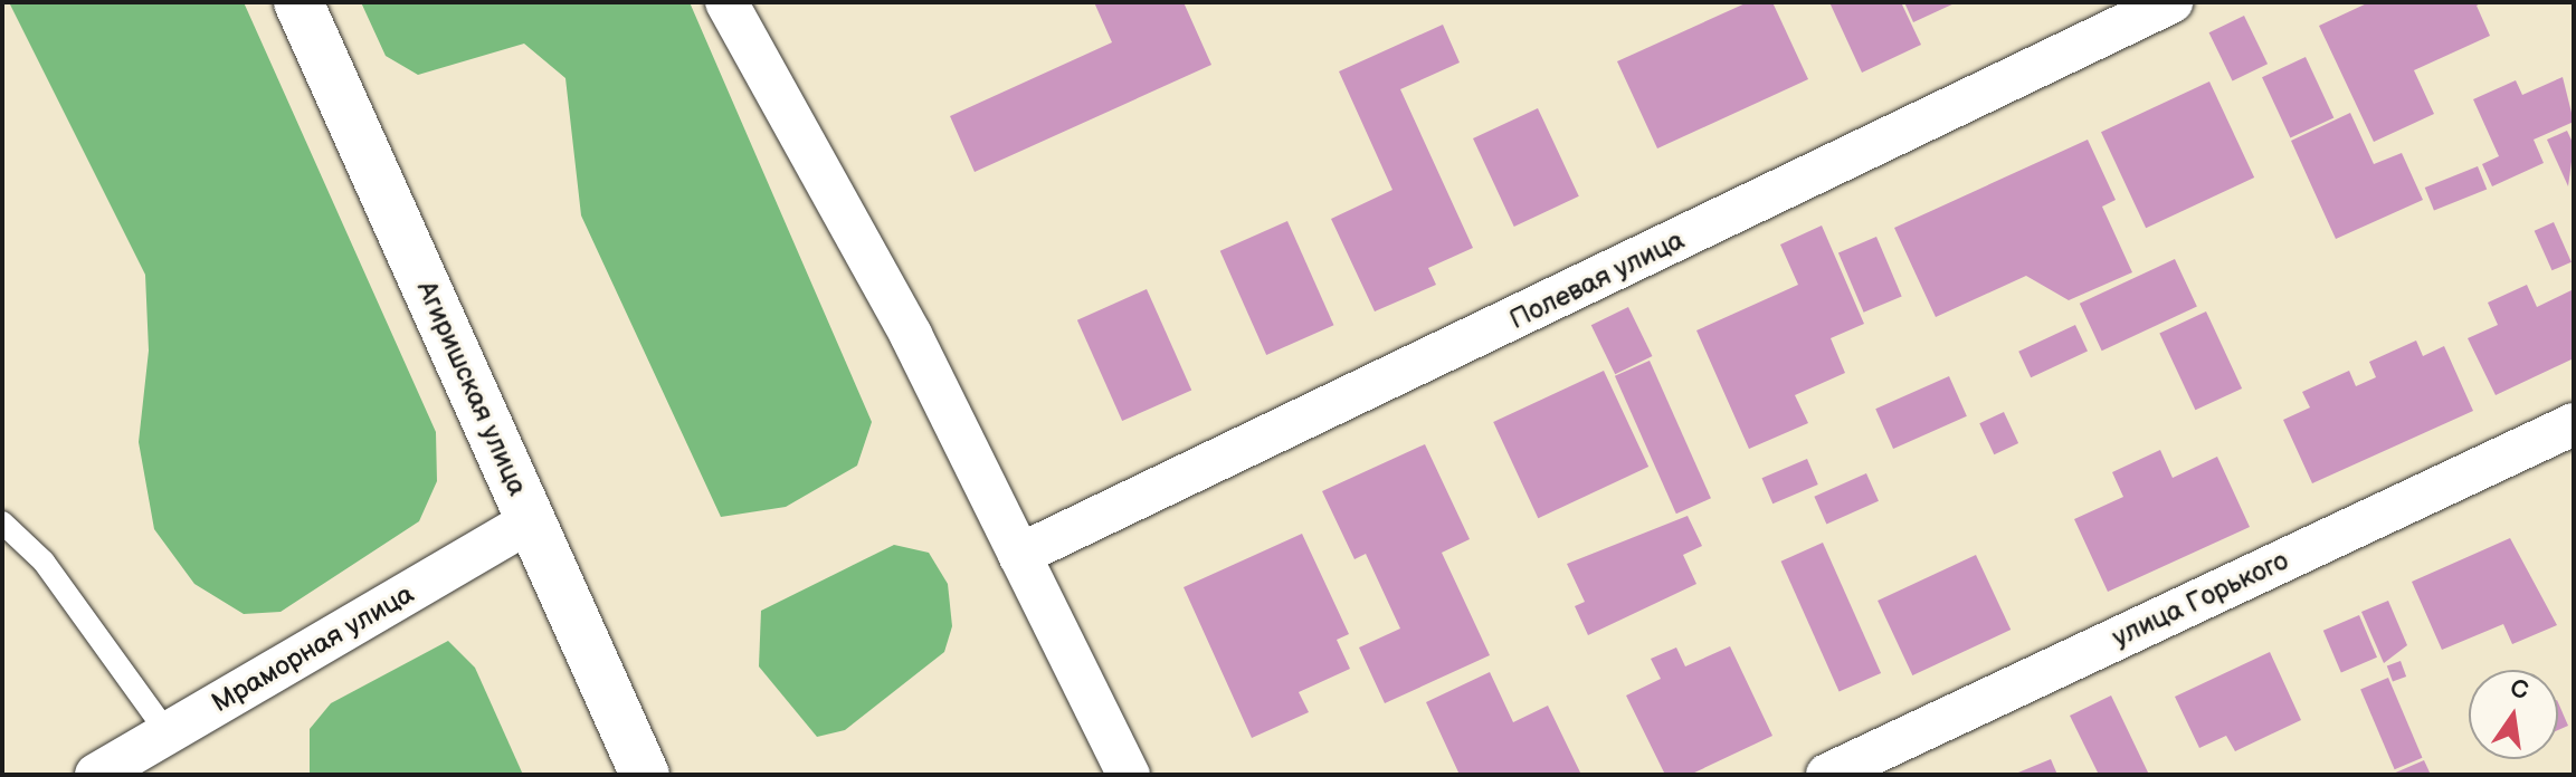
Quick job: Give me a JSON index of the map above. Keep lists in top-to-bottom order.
{
  "streets": {
    "street": [
      "Полевая улица",
      "Агиришская улица",
      "улица Горького",
      "Мраморная улица"
    ]
  },
  "crossings": [
    ["Агиришская улица", "Мраморная улица"]
  ],
  "north": "top"
}
